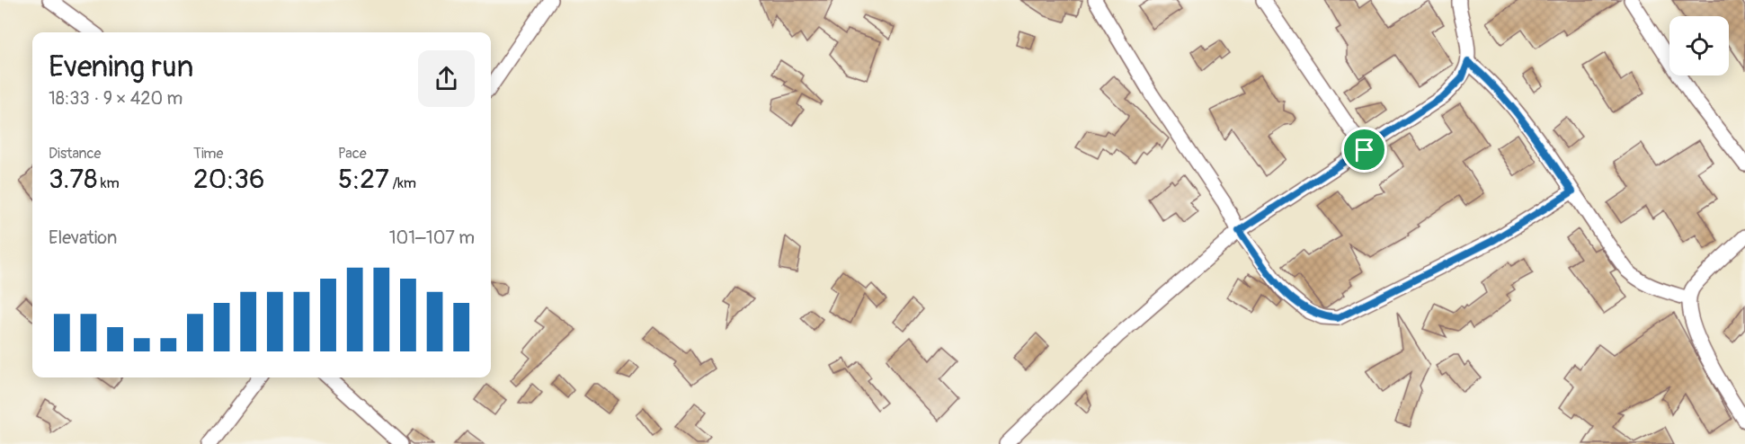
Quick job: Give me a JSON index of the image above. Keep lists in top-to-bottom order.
{
  "page": {
    "heading": ["Evening run", "18:33 · 9 × 420 m"],
    "stats": [
      ["Distance", "3.78 km"],
      ["Time", "20:36"],
      ["Pace", "5:27 /km"]
    ],
    "chart": ["Elevation", "101–107 m"]
  }
}
